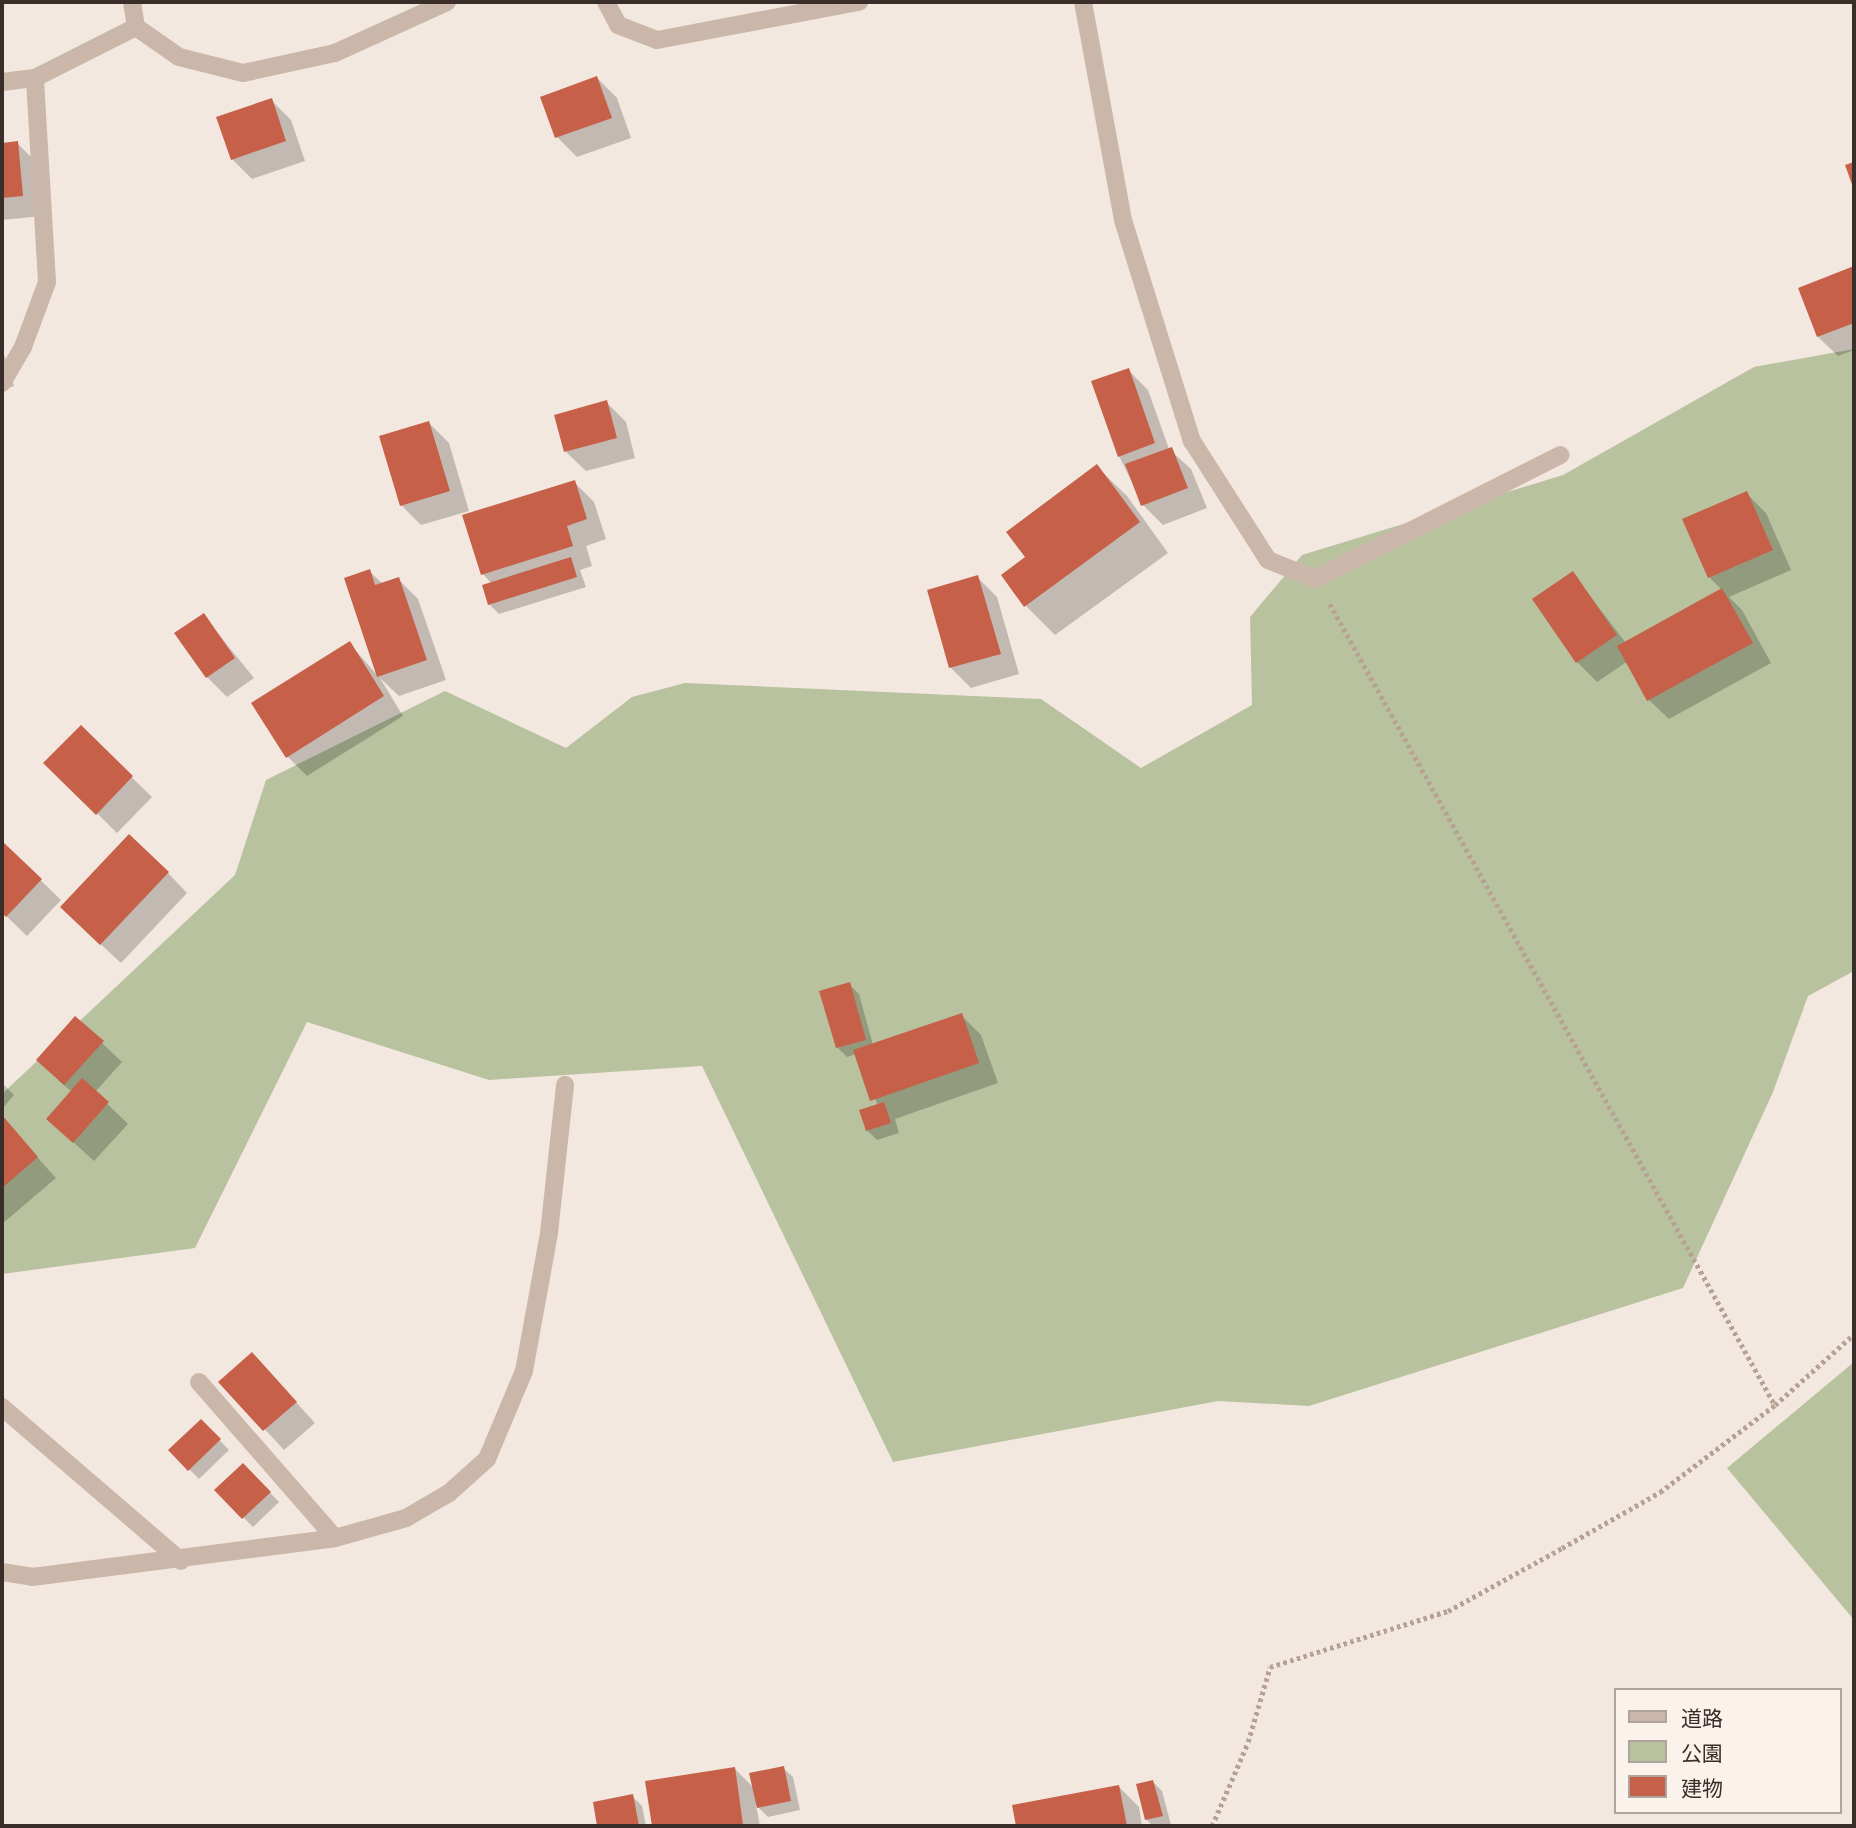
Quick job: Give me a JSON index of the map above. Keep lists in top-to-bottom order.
{
  "legend": ["道路", "公園", "建物"]
}
